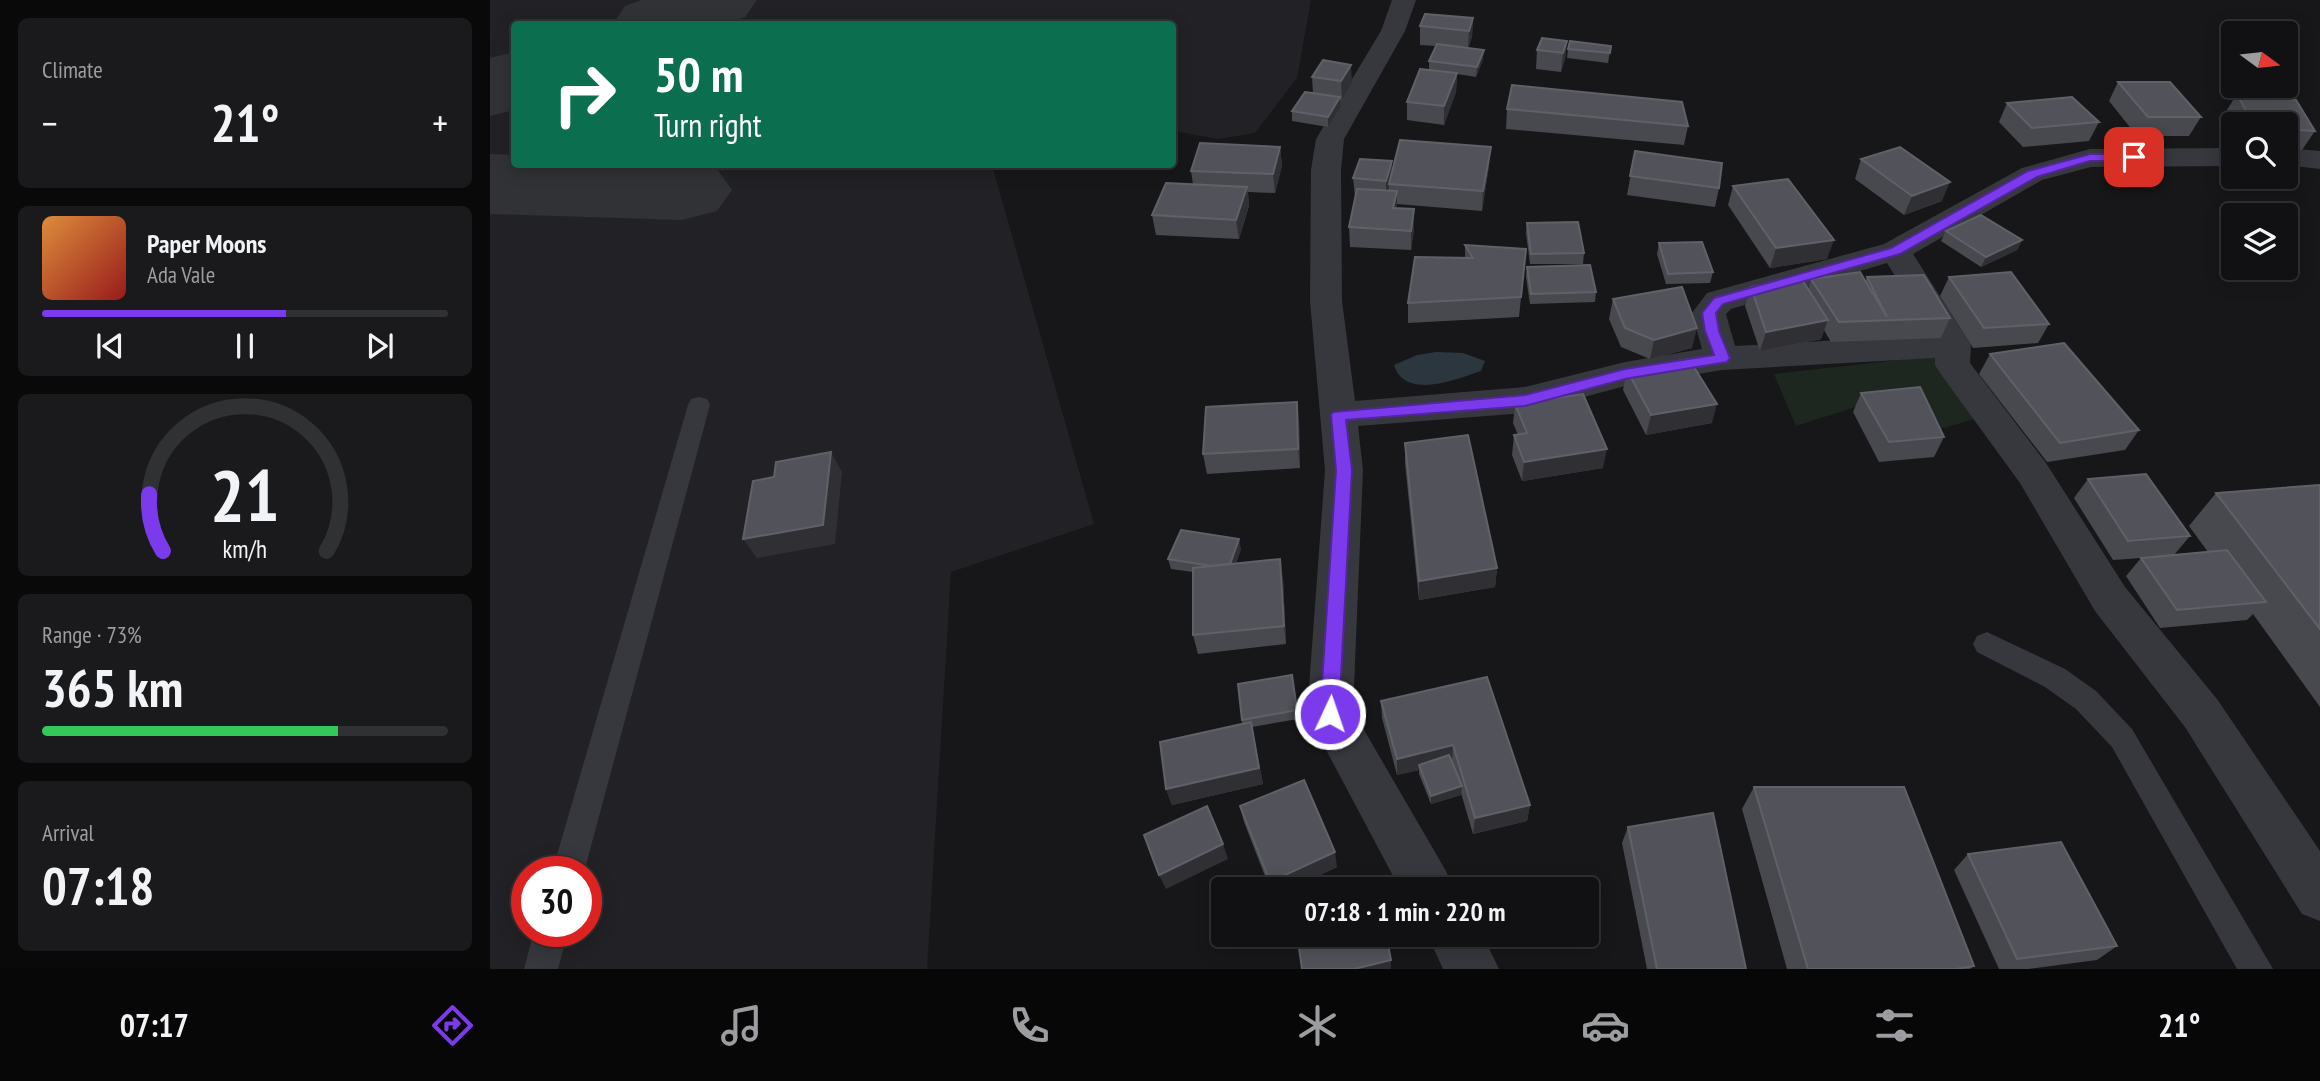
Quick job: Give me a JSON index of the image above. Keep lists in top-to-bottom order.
{
  "north": "right",
  "page": {
    "tile": [
      "Climate",
      ["Range · 73%", "365 km"],
      ["Arrival", "07:18"]
    ],
    "turn": ["50 m", "Turn right"],
    "heat": ["−", "21°", "+"],
    "song": ["Paper Moons", "Ada Vale"],
    "limit": "30",
    "trip": "07:18 · 1 min · 220 m",
    "tabs": ["07:17", "21°"],
    "gauge": ["21", "km/h"]
  }
}
